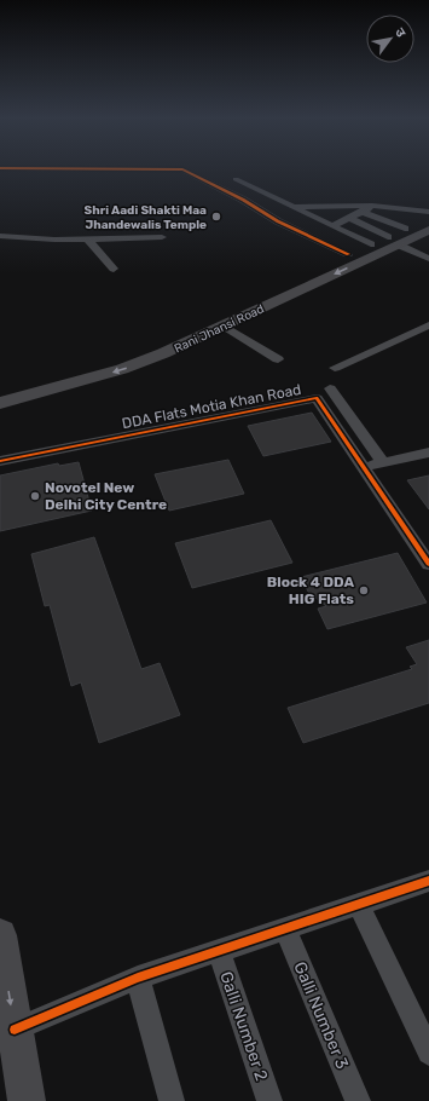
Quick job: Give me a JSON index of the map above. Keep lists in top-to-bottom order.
{
  "streets": {
    "main road": ["Rani Jhansi Road"],
    "street": ["DDA Flats Motia Khan Road", "Galli Number 3", "Galli Number 2"]
  },
  "places": ["Shri Aadi Shakti Maa Jhandewalis Temple", "Novotel New Delhi City Centre", "Block 4 DDA HIG Flats"],
  "north": "top right"
}
